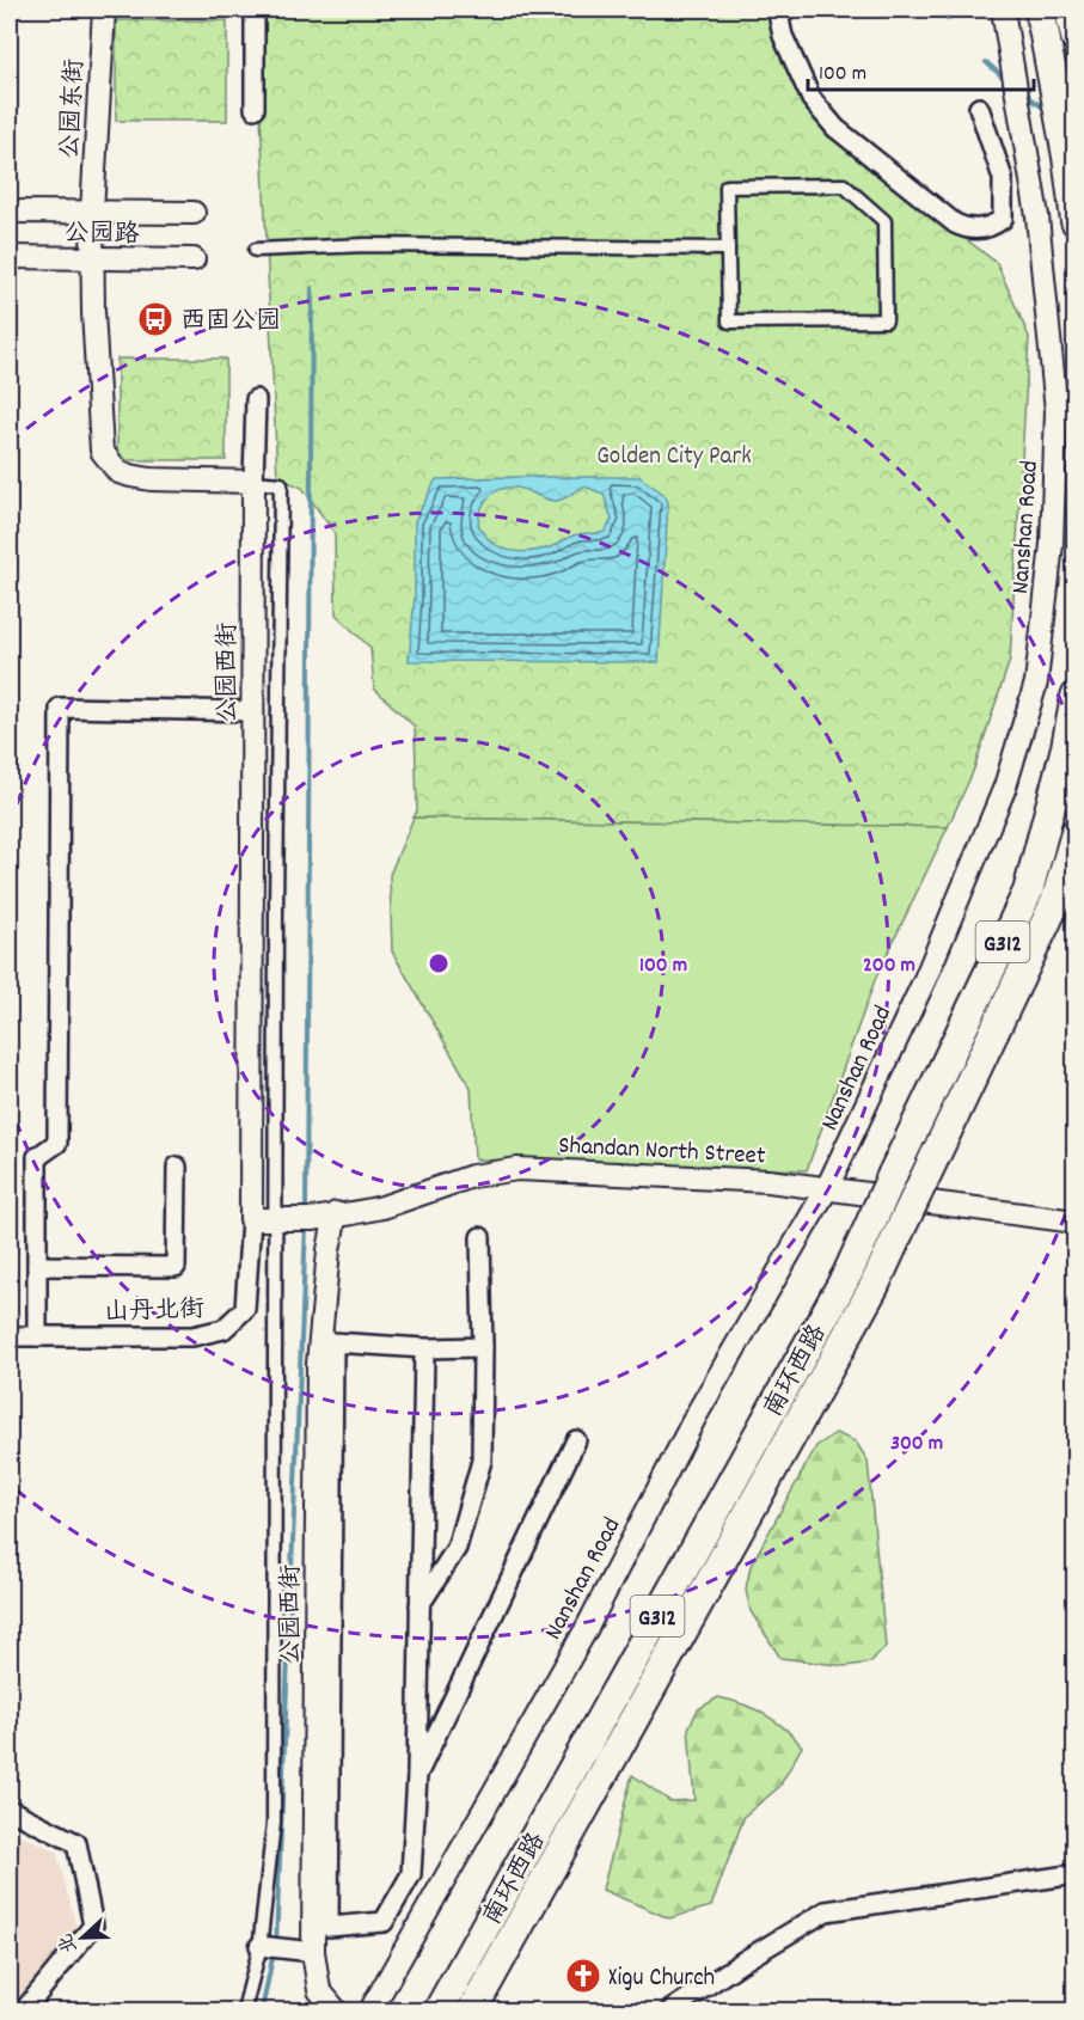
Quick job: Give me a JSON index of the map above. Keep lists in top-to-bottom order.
{
  "streets": {
    "highway": ["G312", "南环西路"],
    "street": [
      "公园东街",
      "公园路",
      "Nanshan Road",
      "公园西街",
      "Shandan North Street",
      "山丹北街"
    ]
  },
  "crossings": [
    ["公园东街", "公园路"],
    ["Nanshan Road", "Shandan North Street"],
    ["公园西街", "Shandan North Street"],
    ["公园西街", "山丹北街"],
    ["Shandan North Street", "山丹北街"]
  ],
  "parks": ["Golden City Park"],
  "places": {
    "bus stop": ["西固公园"],
    "church": ["Xigu Church"]
  },
  "scale_bar": "100 m",
  "north": "left",
  "rings": ["100 m", "200 m", "300 m"]
}
